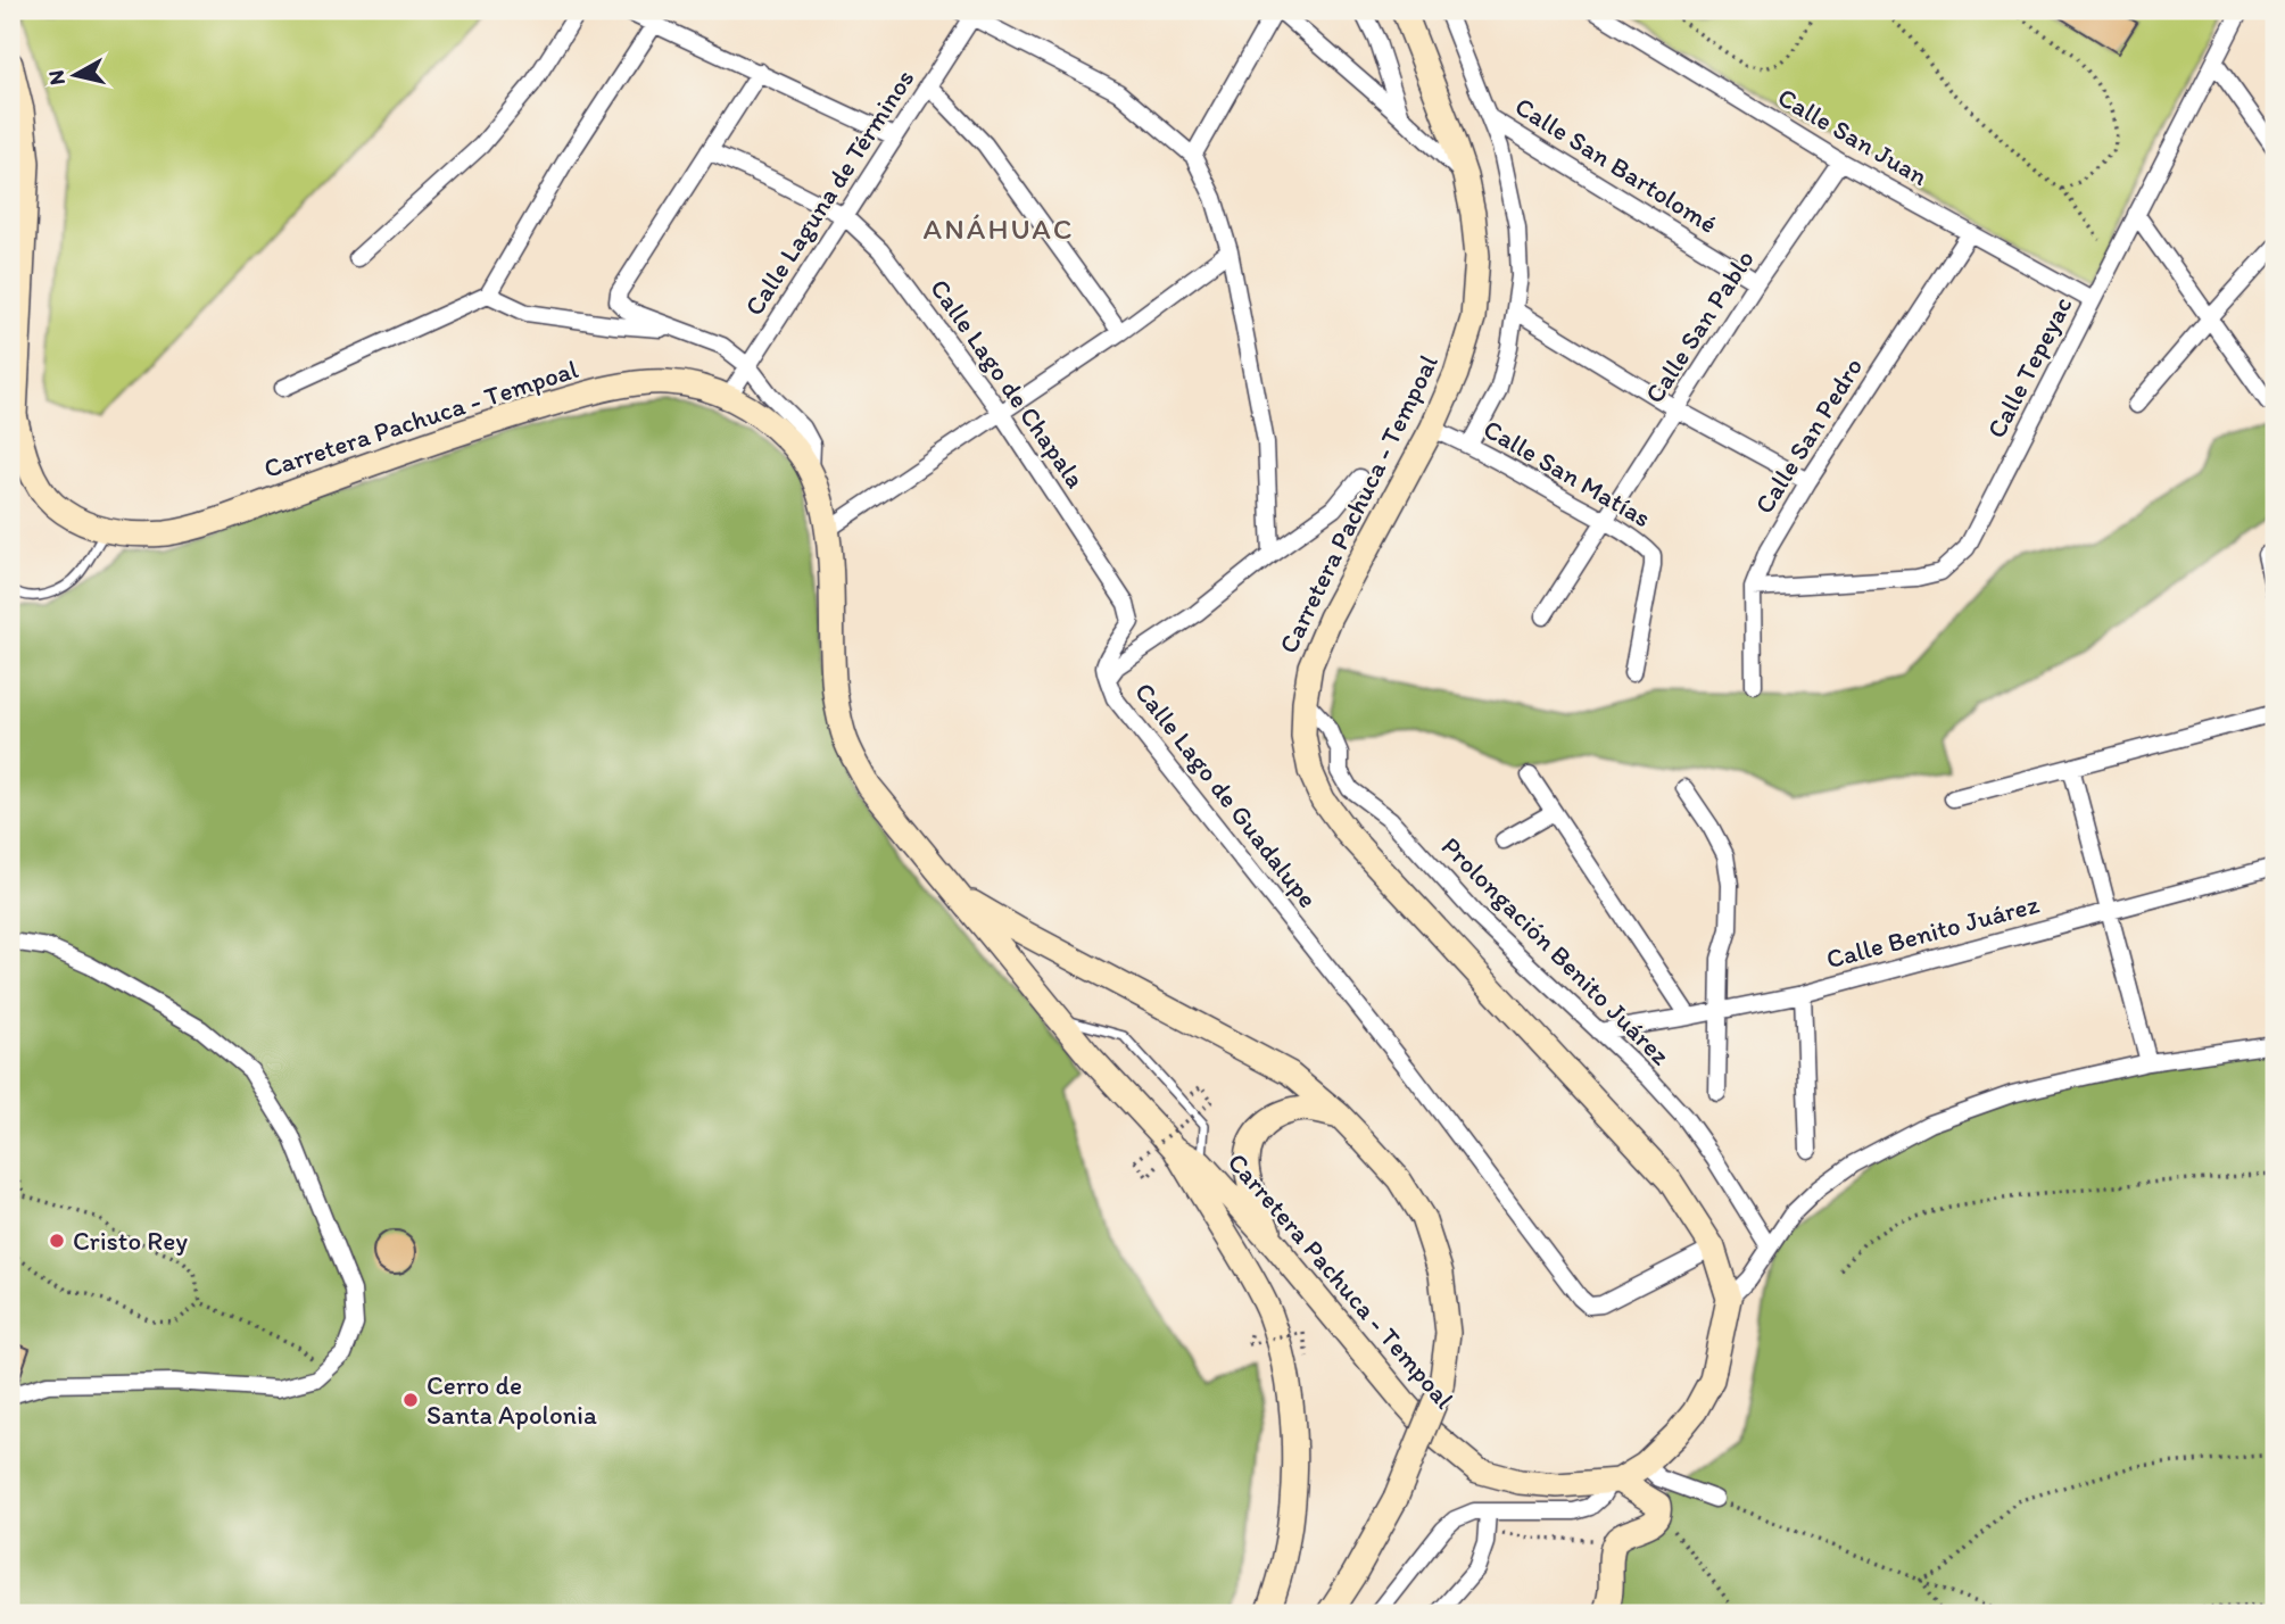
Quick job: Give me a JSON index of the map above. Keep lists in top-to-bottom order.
{
  "streets": {
    "main road": ["Carretera Pachuca - Tempoal"],
    "street": [
      "Calle San Juan",
      "Calle San Bartolomé",
      "Calle Laguna de Términos",
      "Calle San Pablo",
      "Calle Tepeyac",
      "Calle Lago de Chapala",
      "Calle San Pedro",
      "Calle San Matías",
      "Calle Lago de Guadalupe",
      "Calle Benito Juárez",
      "Prolongación Benito Juárez"
    ]
  },
  "crossings": [
    ["Calle San Juan", "Calle San Pablo"],
    ["Calle San Juan", "Calle Tepeyac"],
    ["Calle San Juan", "Calle San Pedro"],
    ["Calle San Bartolomé", "Calle San Pablo"],
    ["Calle Laguna de Términos", "Calle Lago de Chapala"],
    ["Calle Laguna de Términos", "Carretera Pachuca - Tempoal"],
    ["Calle San Pablo", "Calle San Matías"],
    ["Calle Tepeyac", "Calle San Pedro"],
    ["Calle Lago de Chapala", "Calle Lago de Guadalupe"],
    ["Carretera Pachuca - Tempoal", "Calle San Matías"],
    ["Carretera Pachuca - Tempoal", "Calle Lago de Guadalupe"],
    ["Carretera Pachuca - Tempoal", "Prolongación Benito Juárez"],
    ["Calle Benito Juárez", "Prolongación Benito Juárez"]
  ],
  "districts": ["ANÁHUAC"],
  "places": ["Cristo Rey", "Cerro de Santa Apolonia"],
  "north": "left"
}
